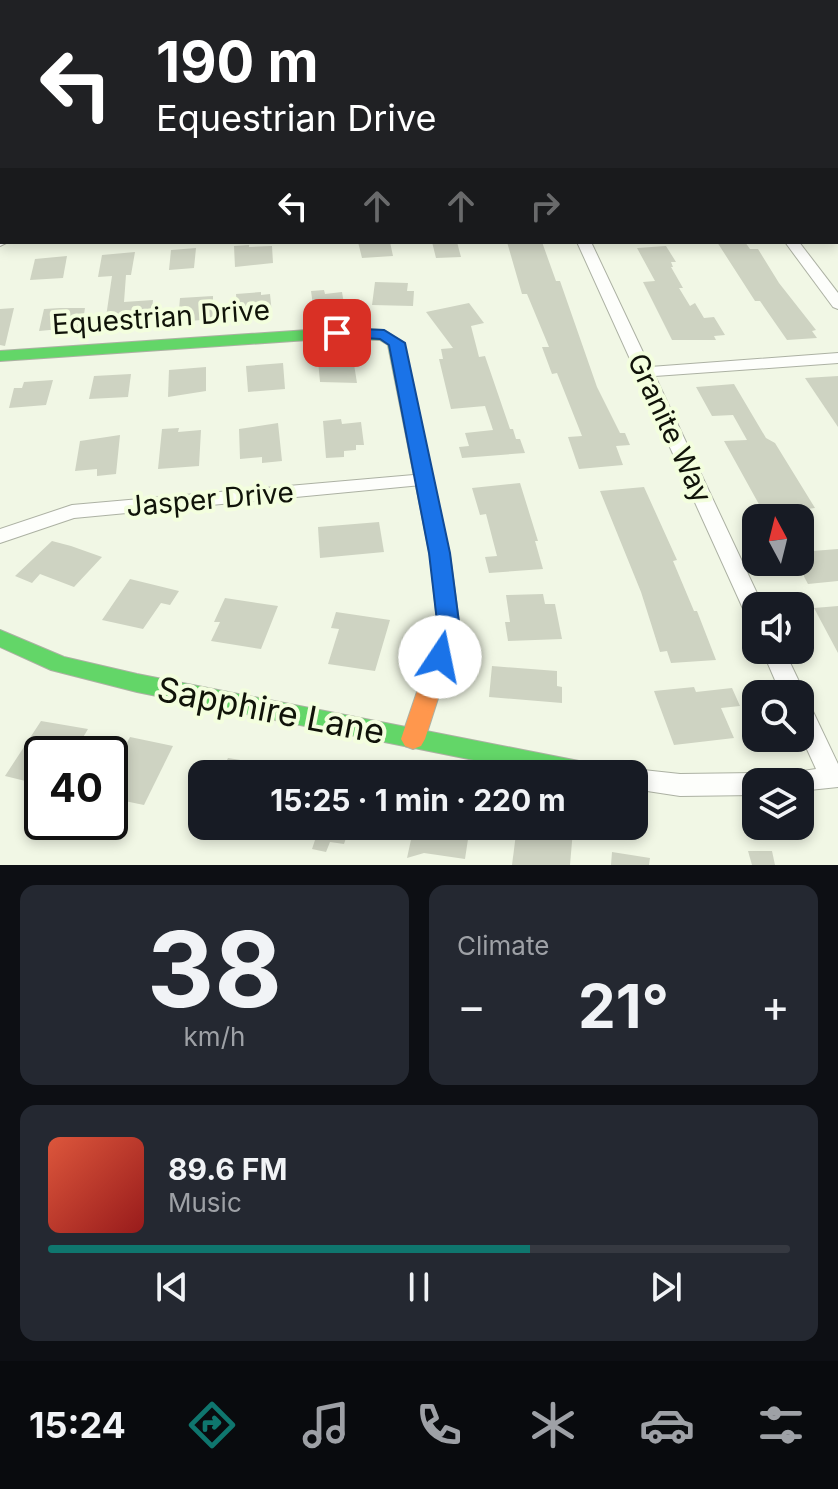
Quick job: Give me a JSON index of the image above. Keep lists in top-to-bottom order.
{
  "streets": {
    "street": [
      "Equestrian Drive",
      "Granite Way",
      "Jasper Drive",
      "Sapphire Lane"
    ]
  },
  "crossings": [
    ["Equestrian Drive", "Jasper Drive"],
    ["Equestrian Drive", "Sapphire Lane"]
  ],
  "north": "top",
  "page": {
    "turn": ["190 m", "Equestrian Drive"],
    "limit": "40",
    "trip": "15:25 · 1 min · 220 m",
    "tile": [
      ["38", "km/h"],
      "Climate"
    ],
    "heat": ["−", "21°", "+"],
    "song": ["89.6 FM", "Music"],
    "tabs": "15:24"
  }
}
